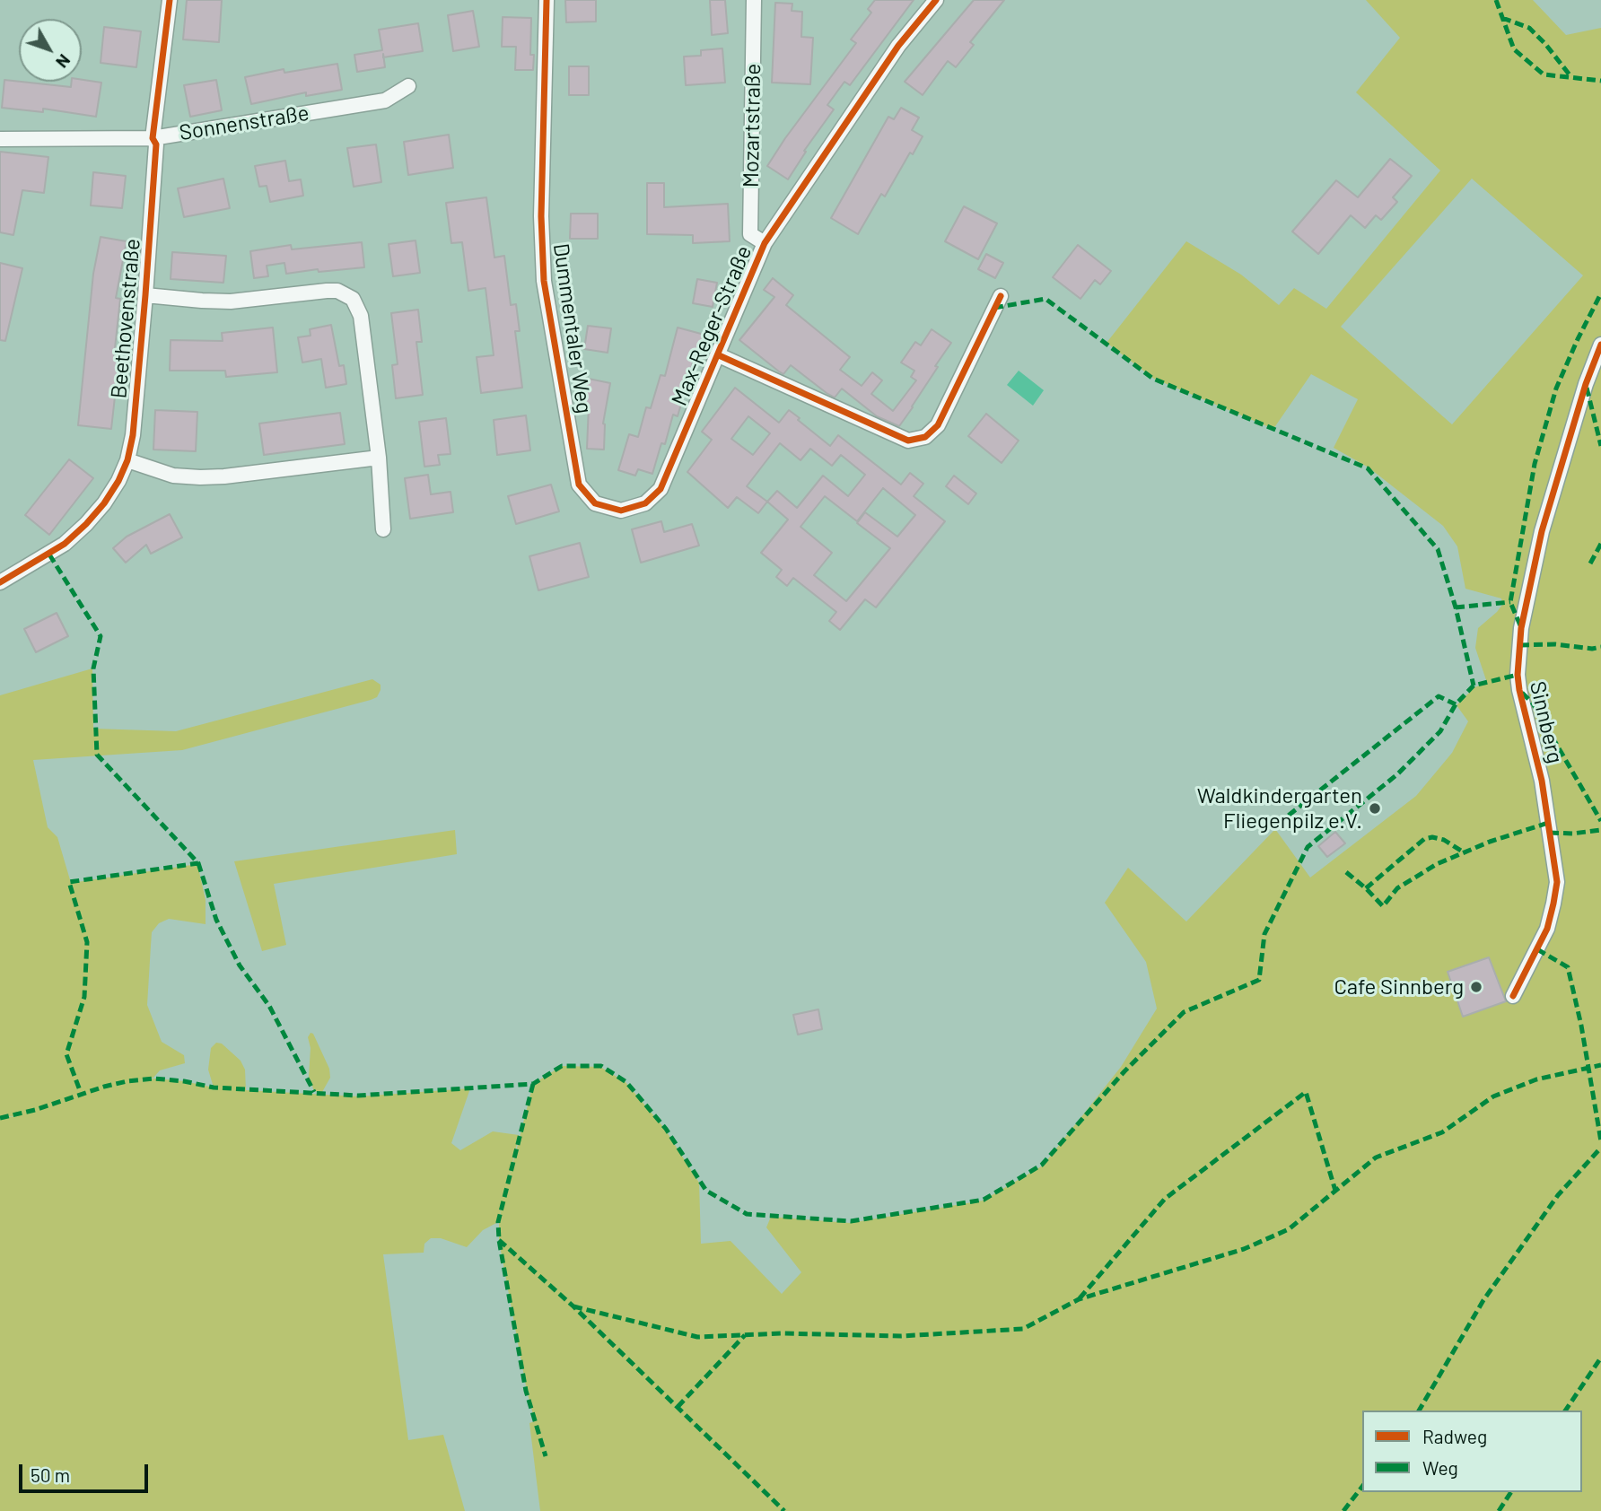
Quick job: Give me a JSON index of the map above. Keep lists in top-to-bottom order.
{
  "streets": {
    "street": [
      "Sonnenstraße",
      "Mozartstraße",
      "Beethovenstraße",
      "Max-Reger-Straße",
      "Dummentaler Weg",
      "Sinnberg"
    ]
  },
  "crossings": [
    ["Sonnenstraße", "Beethovenstraße"],
    ["Mozartstraße", "Max-Reger-Straße"],
    ["Max-Reger-Straße", "Dummentaler Weg"]
  ],
  "places": ["Waldkindergarten Fliegenpilz e.V.", "Cafe Sinnberg"],
  "legend": ["Radweg", "Weg"],
  "scale_bar": "50 m",
  "north": "bottom right"
}
